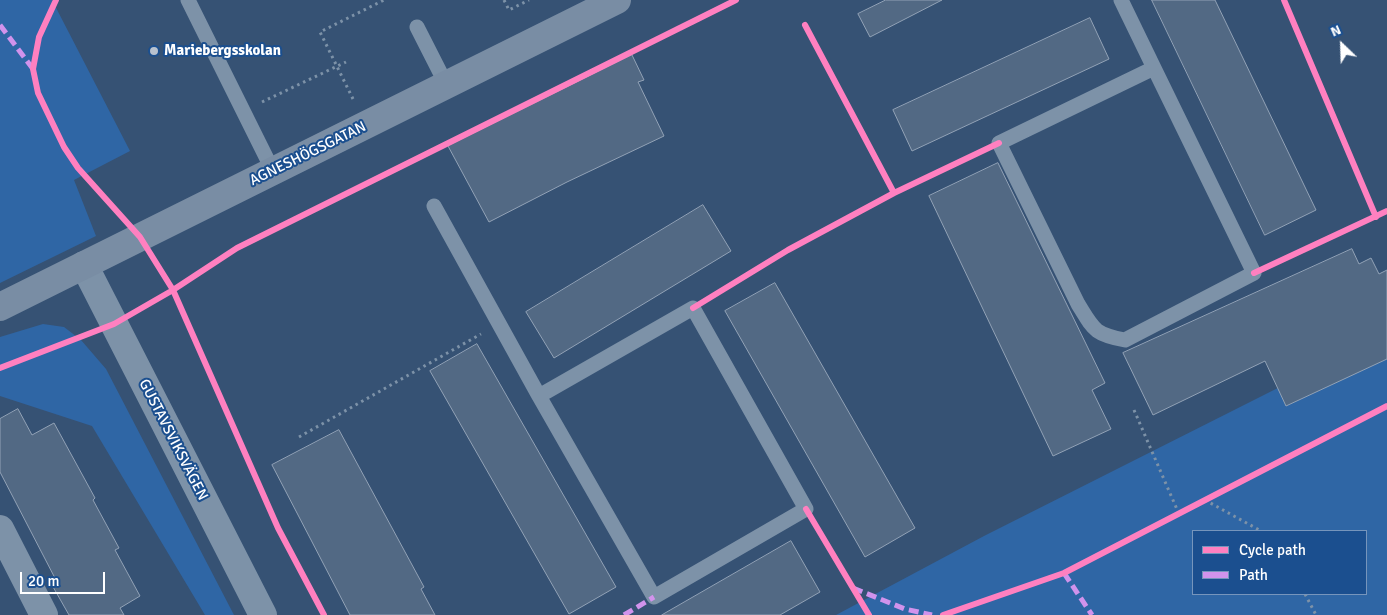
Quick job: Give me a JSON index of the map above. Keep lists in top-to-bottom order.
{
  "streets": {
    "street": ["AGNESHÖGSGATAN", "GUSTAVSVIKSVÄGEN"]
  },
  "crossings": [
    ["AGNESHÖGSGATAN", "GUSTAVSVIKSVÄGEN"]
  ],
  "places": ["Mariebergsskolan"],
  "legend": ["Cycle path", "Path"],
  "scale_bar": "20 m",
  "north": "top left"
}
